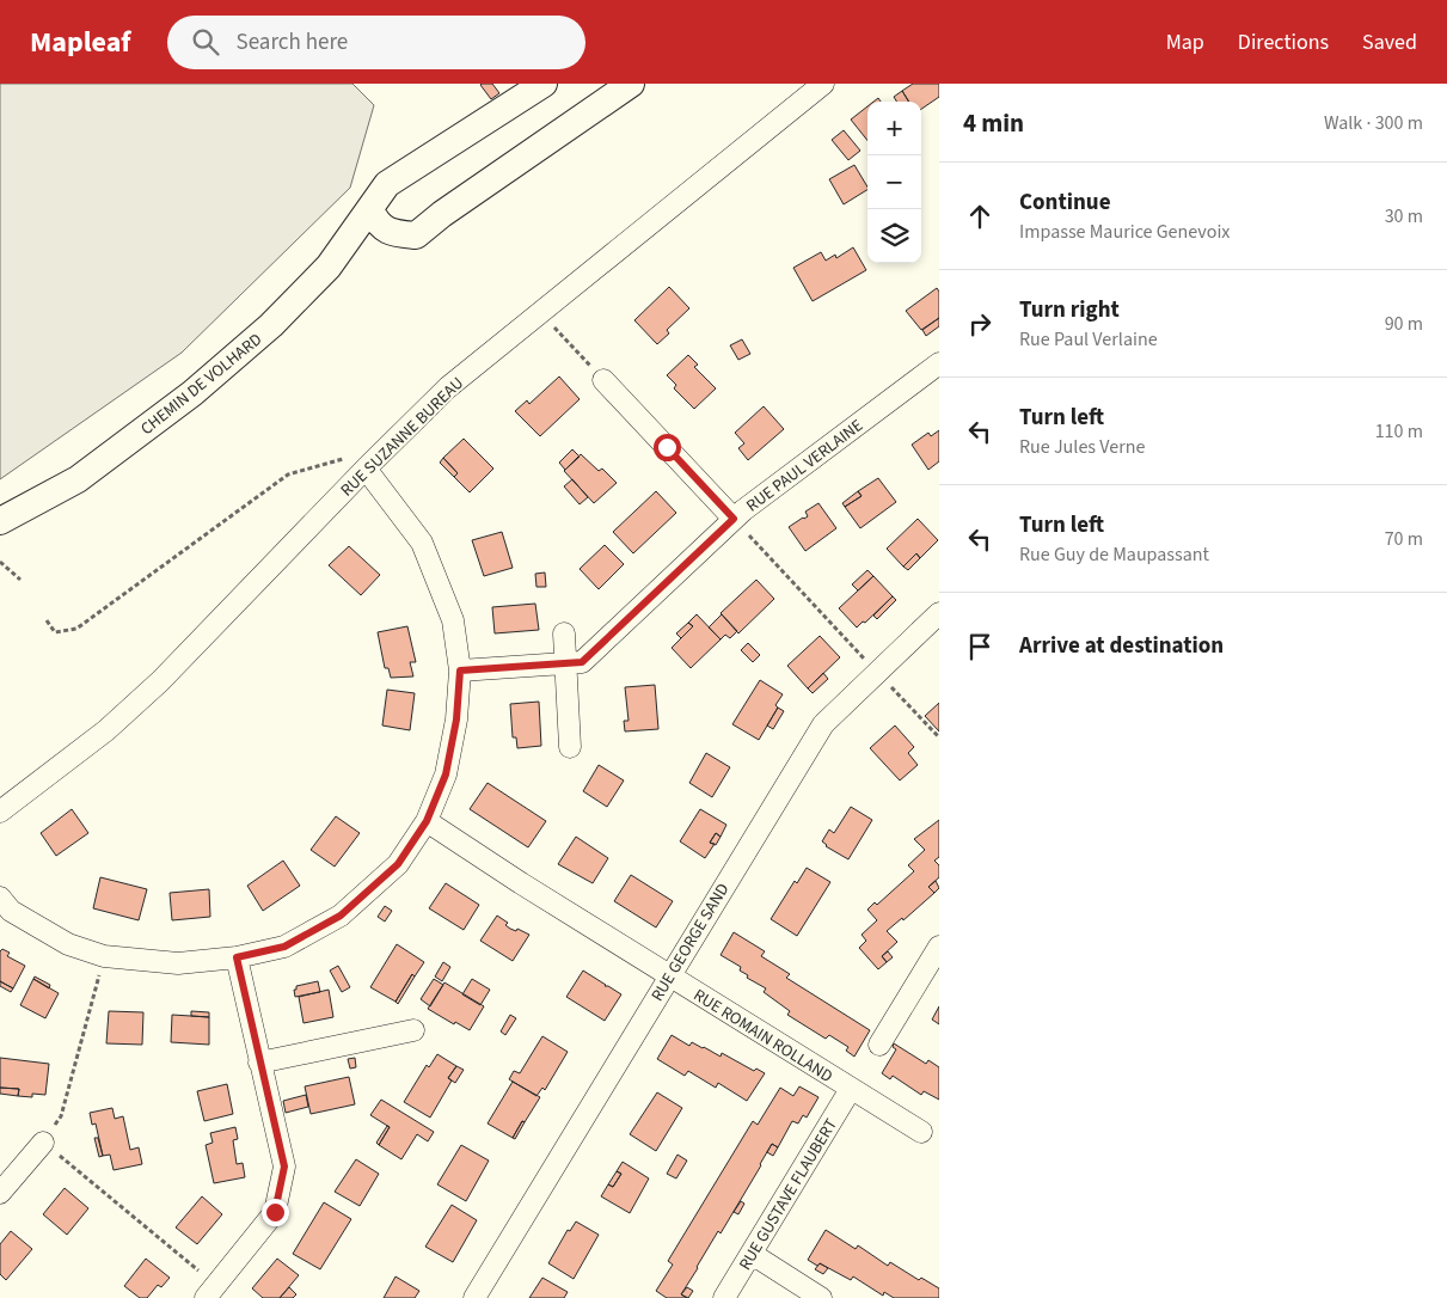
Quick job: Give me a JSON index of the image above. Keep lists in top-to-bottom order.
{
  "streets": {
    "street": [
      "CHEMIN DE VOLHARD",
      "RUE SUZANNE BUREAU",
      "RUE PAUL VERLAINE",
      "RUE GEORGE SAND",
      "RUE ROMAIN ROLLAND",
      "RUE GUSTAVE FLAUBERT"
    ]
  },
  "crossings": [
    ["RUE GEORGE SAND", "RUE ROMAIN ROLLAND"],
    ["RUE ROMAIN ROLLAND", "RUE GUSTAVE FLAUBERT"]
  ],
  "page": {
    "header": "Mapleaf",
    "search": "Search here",
    "nav": ["Map", "Directions", "Saved"],
    "heading": ["4 min", "Walk · 300 m"],
    "map_buttons": ["+", "−"],
    "list": [
      ["Continue", "Impasse Maurice Genevoix", "30 m"],
      ["Turn right", "Rue Paul Verlaine", "90 m"],
      ["Turn left", "Rue Jules Verne", "110 m"],
      ["Turn left", "Rue Guy de Maupassant", "70 m"],
      "Arrive at destination"
    ]
  }
}
